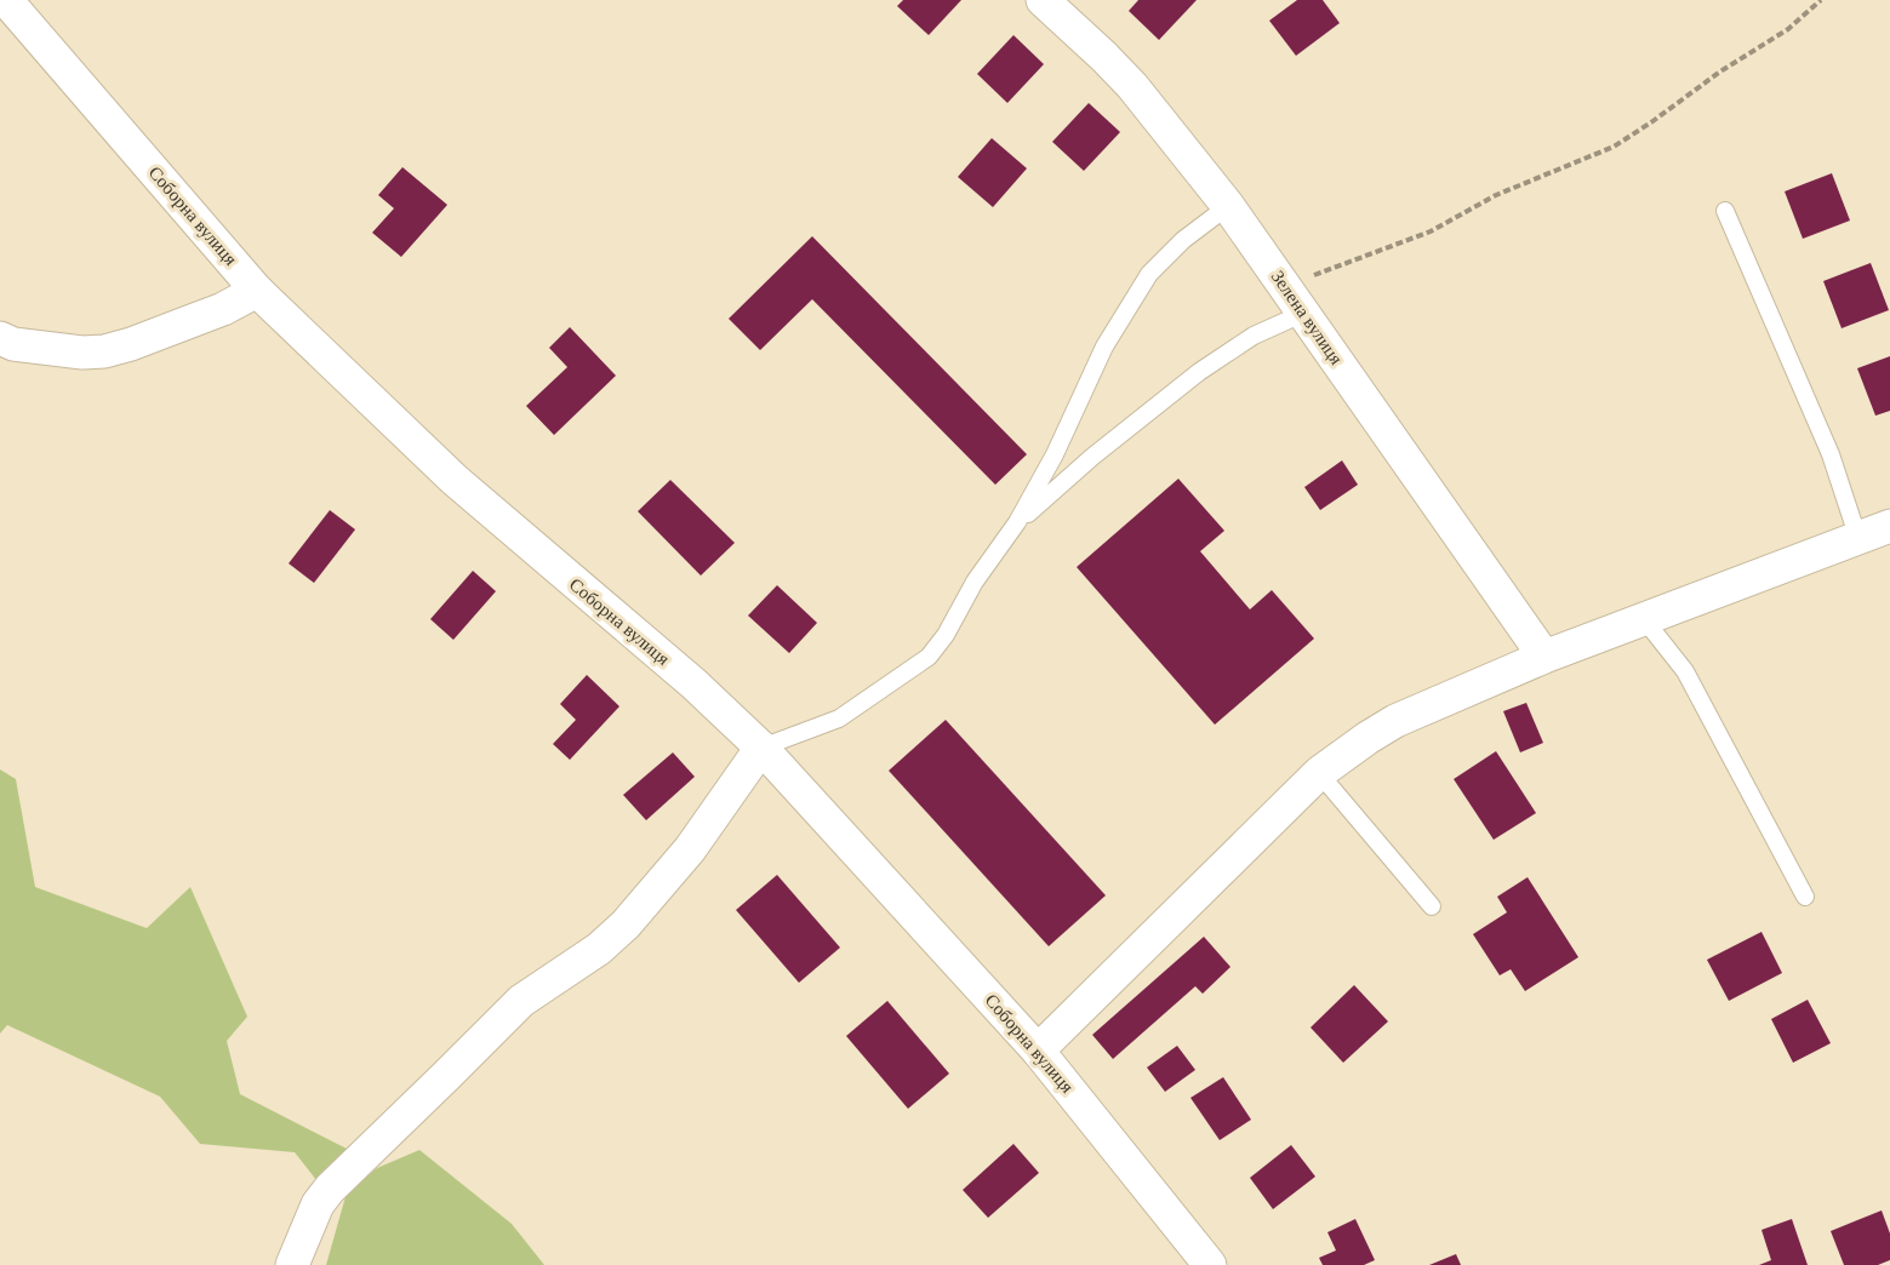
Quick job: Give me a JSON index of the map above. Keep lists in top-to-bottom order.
{
  "streets": {
    "street": ["Соборна вулиця", "Зелена вулиця"]
  }
}
